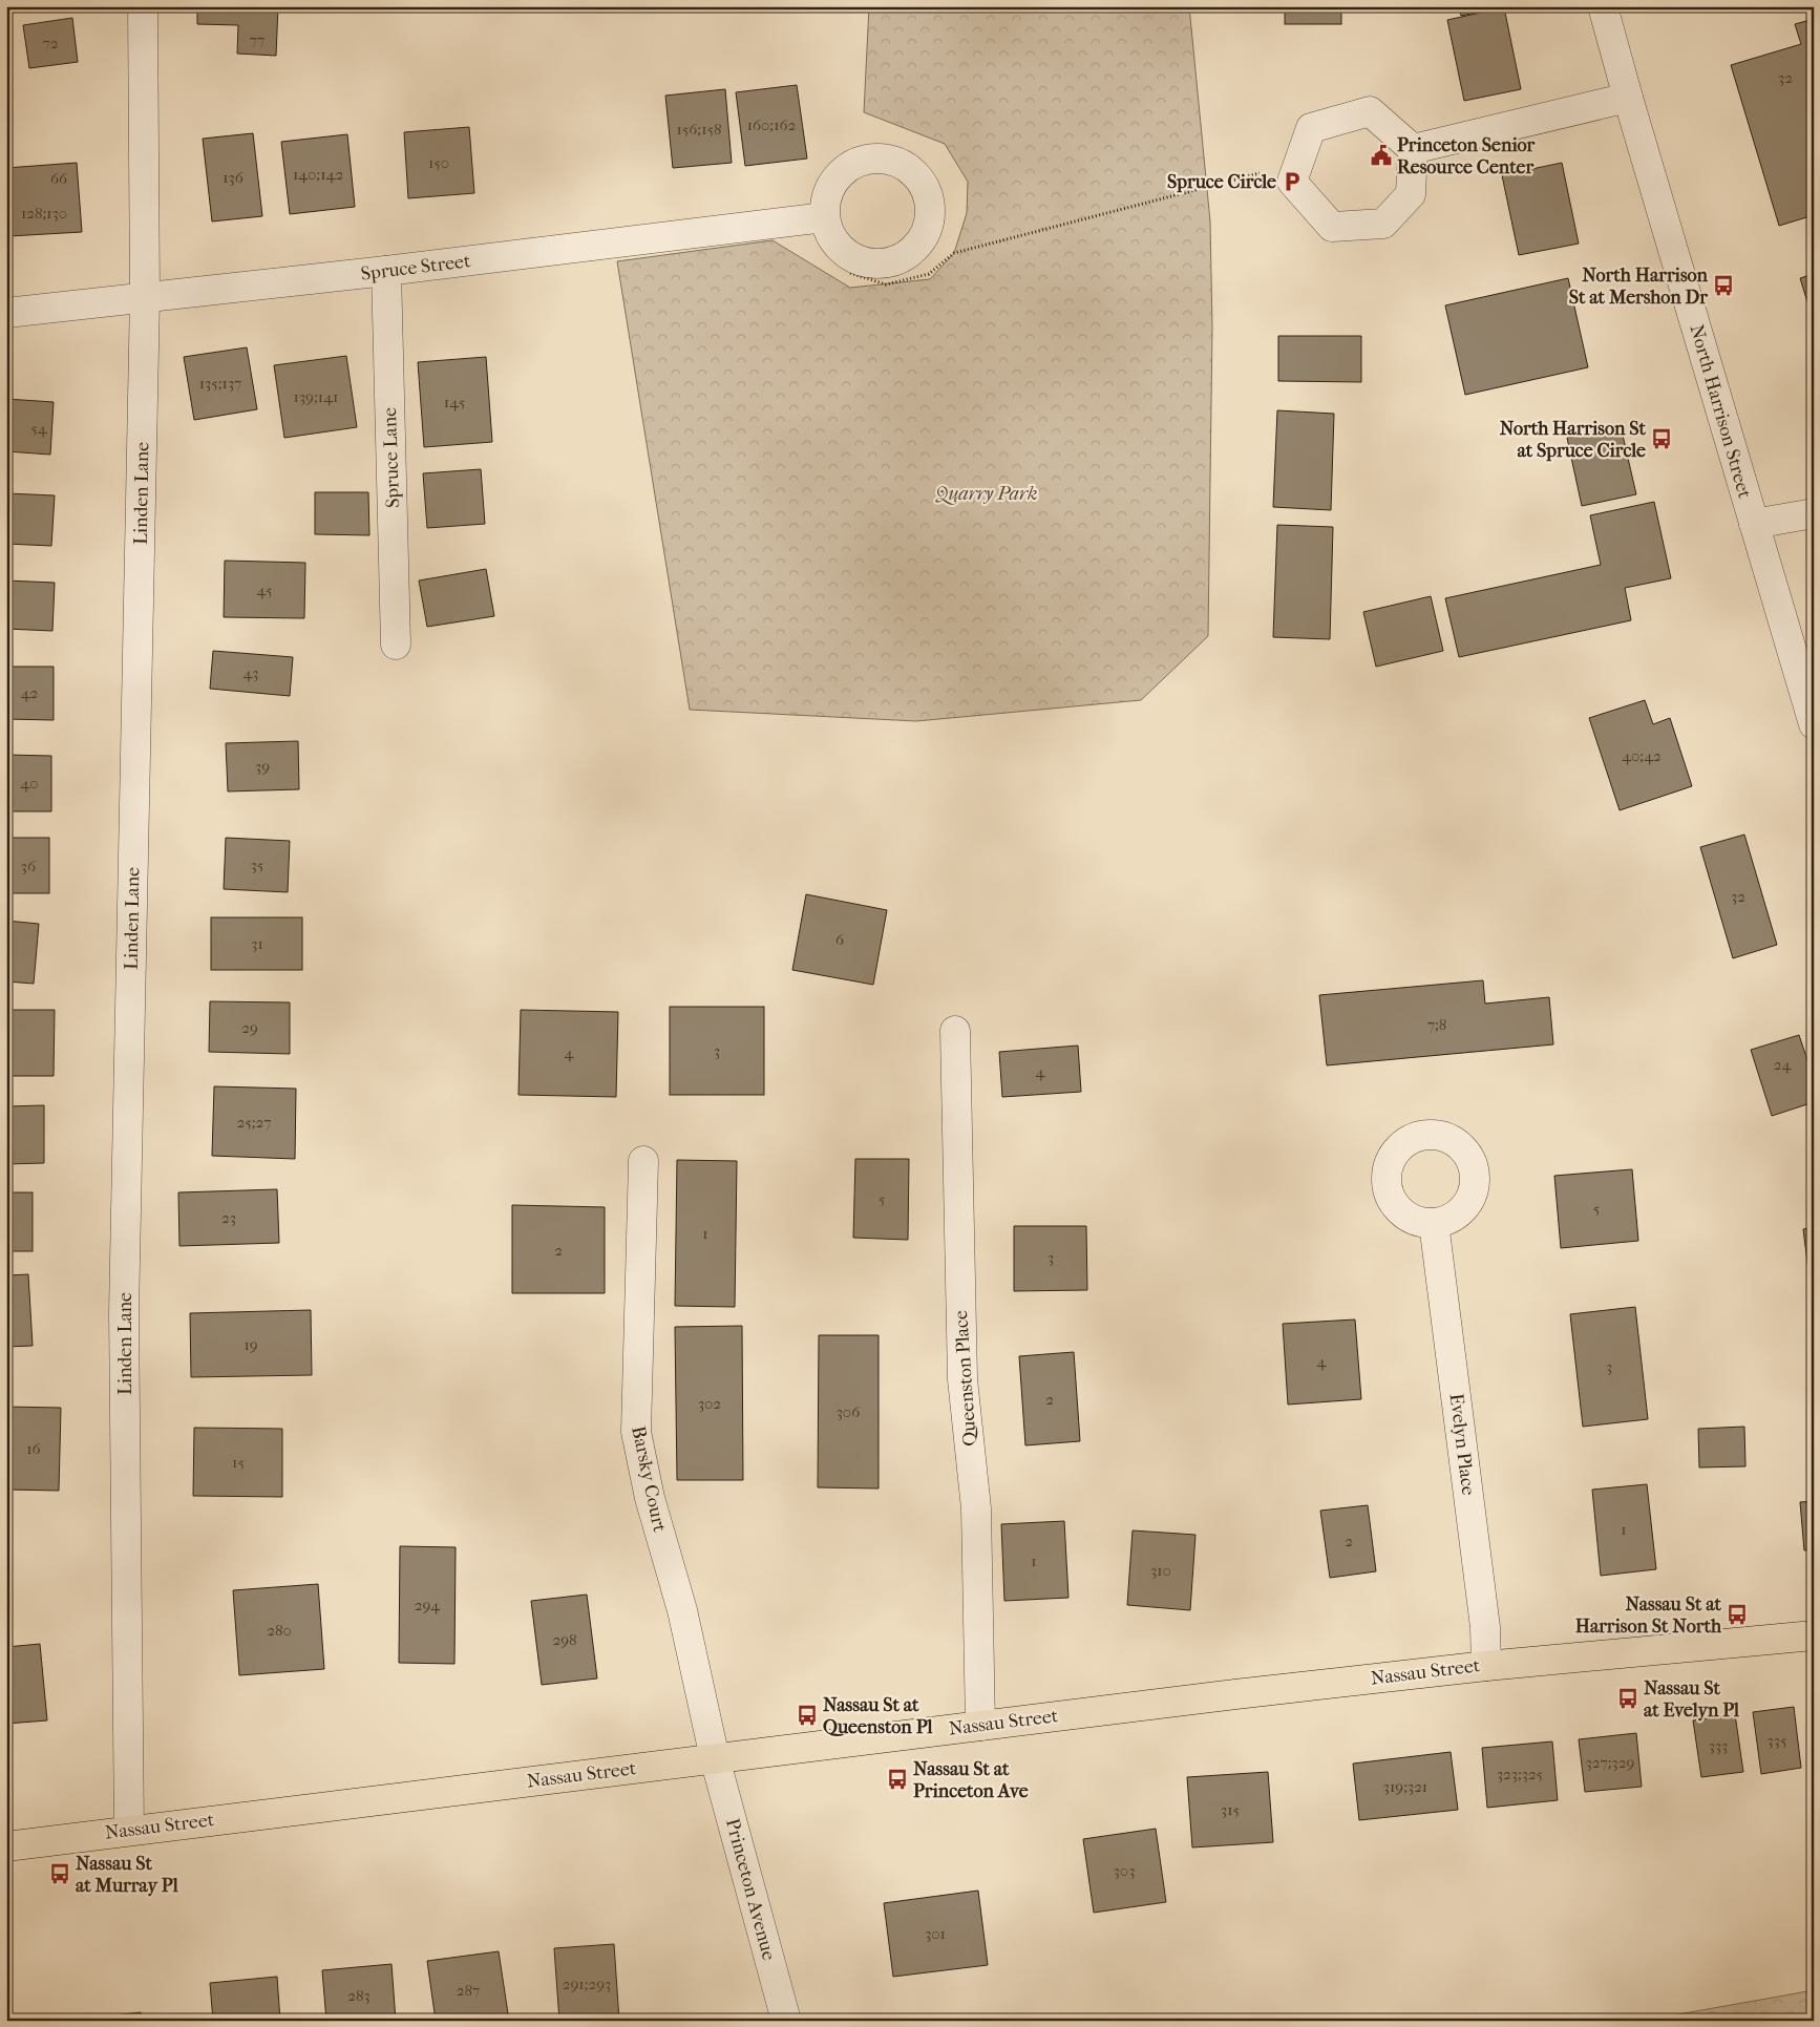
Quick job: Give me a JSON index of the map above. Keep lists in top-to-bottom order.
{
  "streets": {
    "main road": ["Nassau Street"],
    "street": [
      "Spruce Street",
      "North Harrison Street",
      "Spruce Lane",
      "Linden Lane",
      "Queenston Place",
      "Evelyn Place",
      "Barsky Court",
      "Princeton Avenue"
    ]
  },
  "crossings": [
    ["Spruce Street", "Spruce Lane"],
    ["Spruce Street", "Linden Lane"],
    ["Linden Lane", "Nassau Street"],
    ["Queenston Place", "Nassau Street"],
    ["Evelyn Place", "Nassau Street"],
    ["Barsky Court", "Nassau Street"],
    ["Barsky Court", "Princeton Avenue"],
    ["Nassau Street", "Princeton Avenue"]
  ],
  "parks": ["Quarry Park"],
  "places": {
    "public building": ["Princeton Senior Resource Center"],
    "parking": ["Spruce Circle"],
    "bus stop": [
      "North Harrison St at Mershon Dr",
      "North Harrison St at Spruce Circle",
      "Nassau St at Harrison St North",
      "Nassau St at Evelyn Pl",
      "Nassau St at Queenston Pl",
      "Nassau St at Princeton Ave",
      "Nassau St at Murray Pl"
    ]
  },
  "house_numbers": [
    "77",
    "72",
    "32",
    "160;162",
    "156;158",
    "150",
    "140;142",
    "136",
    "66",
    "128;130",
    "135;137",
    "139;141",
    "145",
    "54",
    "45",
    "43",
    "42",
    "40;42",
    "39",
    "40",
    "35",
    "36",
    "32",
    "6",
    "31",
    "7;8",
    "29",
    "3",
    "4",
    "24",
    "4",
    "25;27",
    "5",
    "5",
    "23",
    "1",
    "2",
    "3",
    "19",
    "4",
    "3",
    "2",
    "302",
    "306",
    "16",
    "15",
    "1",
    "2",
    "1",
    "310",
    "294",
    "280",
    "298",
    "335",
    "333",
    "327;329",
    "323;325",
    "319;321",
    "315",
    "303",
    "301",
    "291;293",
    "287",
    "283"
  ]
}
